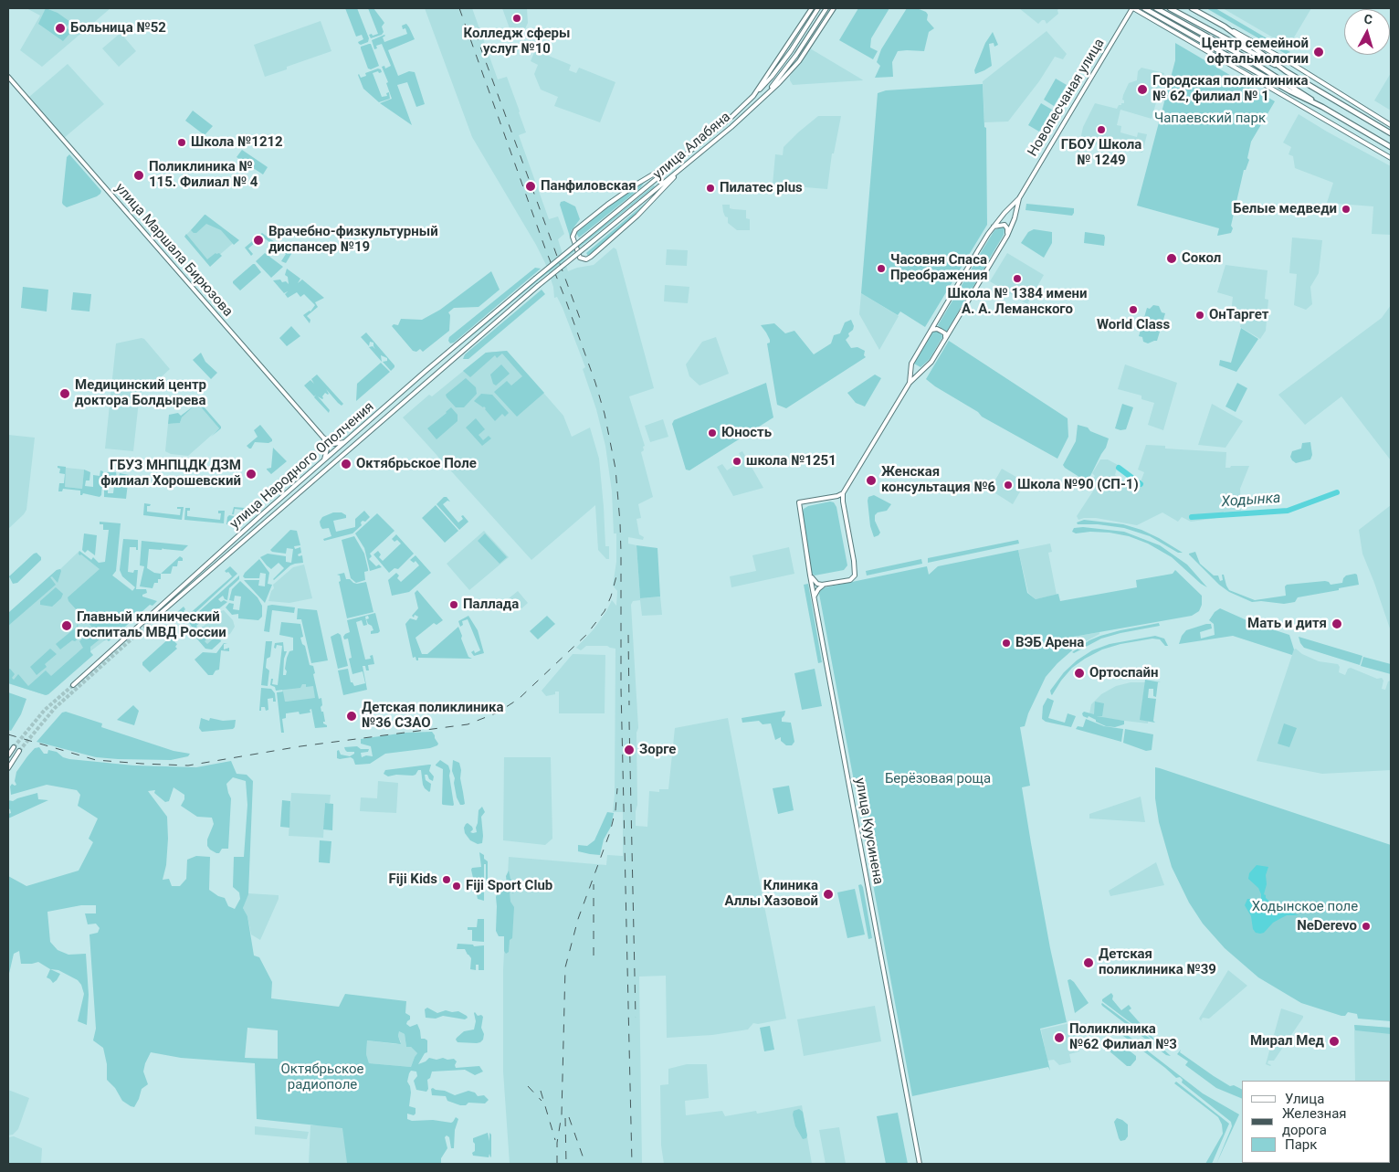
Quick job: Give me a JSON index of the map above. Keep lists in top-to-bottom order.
{
  "streets": {
    "main road": [
      "Новопесчаная улица",
      "улица Алабяна",
      "улица Маршала Бирюзова",
      "улица Народного Ополчения",
      "улица Куусинена"
    ]
  },
  "crossings": [
    ["улица Алабяна", "улица Народного Ополчения"]
  ],
  "water": ["Ходынка"],
  "parks": [
    "Чапаевский парк",
    "Берёзовая роща",
    "Ходынское поле",
    "Октябрьское радиополе"
  ],
  "places": [
    "Колледж сферы услуг №10",
    "Больница №52",
    "Центр семейной офтальмологии",
    "Городская поликлиника № 62, филиал № 1",
    "ГБОУ Школа № 1249",
    "Школа №1212",
    "Поликлиника № 115. Филиал № 4",
    "Панфиловская",
    "Пилатес plus",
    "Белые медведи",
    "Врачебно-физкультурный диспансер №19",
    "Сокол",
    "Часовня Спаса Преображения",
    "Школа № 1384 имени А. А. Леманского",
    "World Class",
    "ОнТаргет",
    "Медицинский центр доктора Болдырева",
    "Юность",
    "школа №1251",
    "Октябрьское Поле",
    "ГБУЗ МНПЦДК ДЗМ филиал Хорошевский",
    "Женская консультация №6",
    "Школа №90 (СП-1)",
    "Паллада",
    "Мать и дитя",
    "Главный клинический госпиталь МВД России",
    "ВЭБ Арена",
    "Ортоспайн",
    "Детская поликлиника №36 СЗАО",
    "Зорге",
    "Fiji Kids",
    "Fiji Sport Club",
    "Клиника Аллы Хазовой",
    "NeDerevo",
    "Детская поликлиника №39",
    "Поликлиника №62 Филиал №3",
    "Мирал Мед"
  ],
  "legend": ["Улица", "Железная дорога", "Парк"],
  "north": "top"
}
